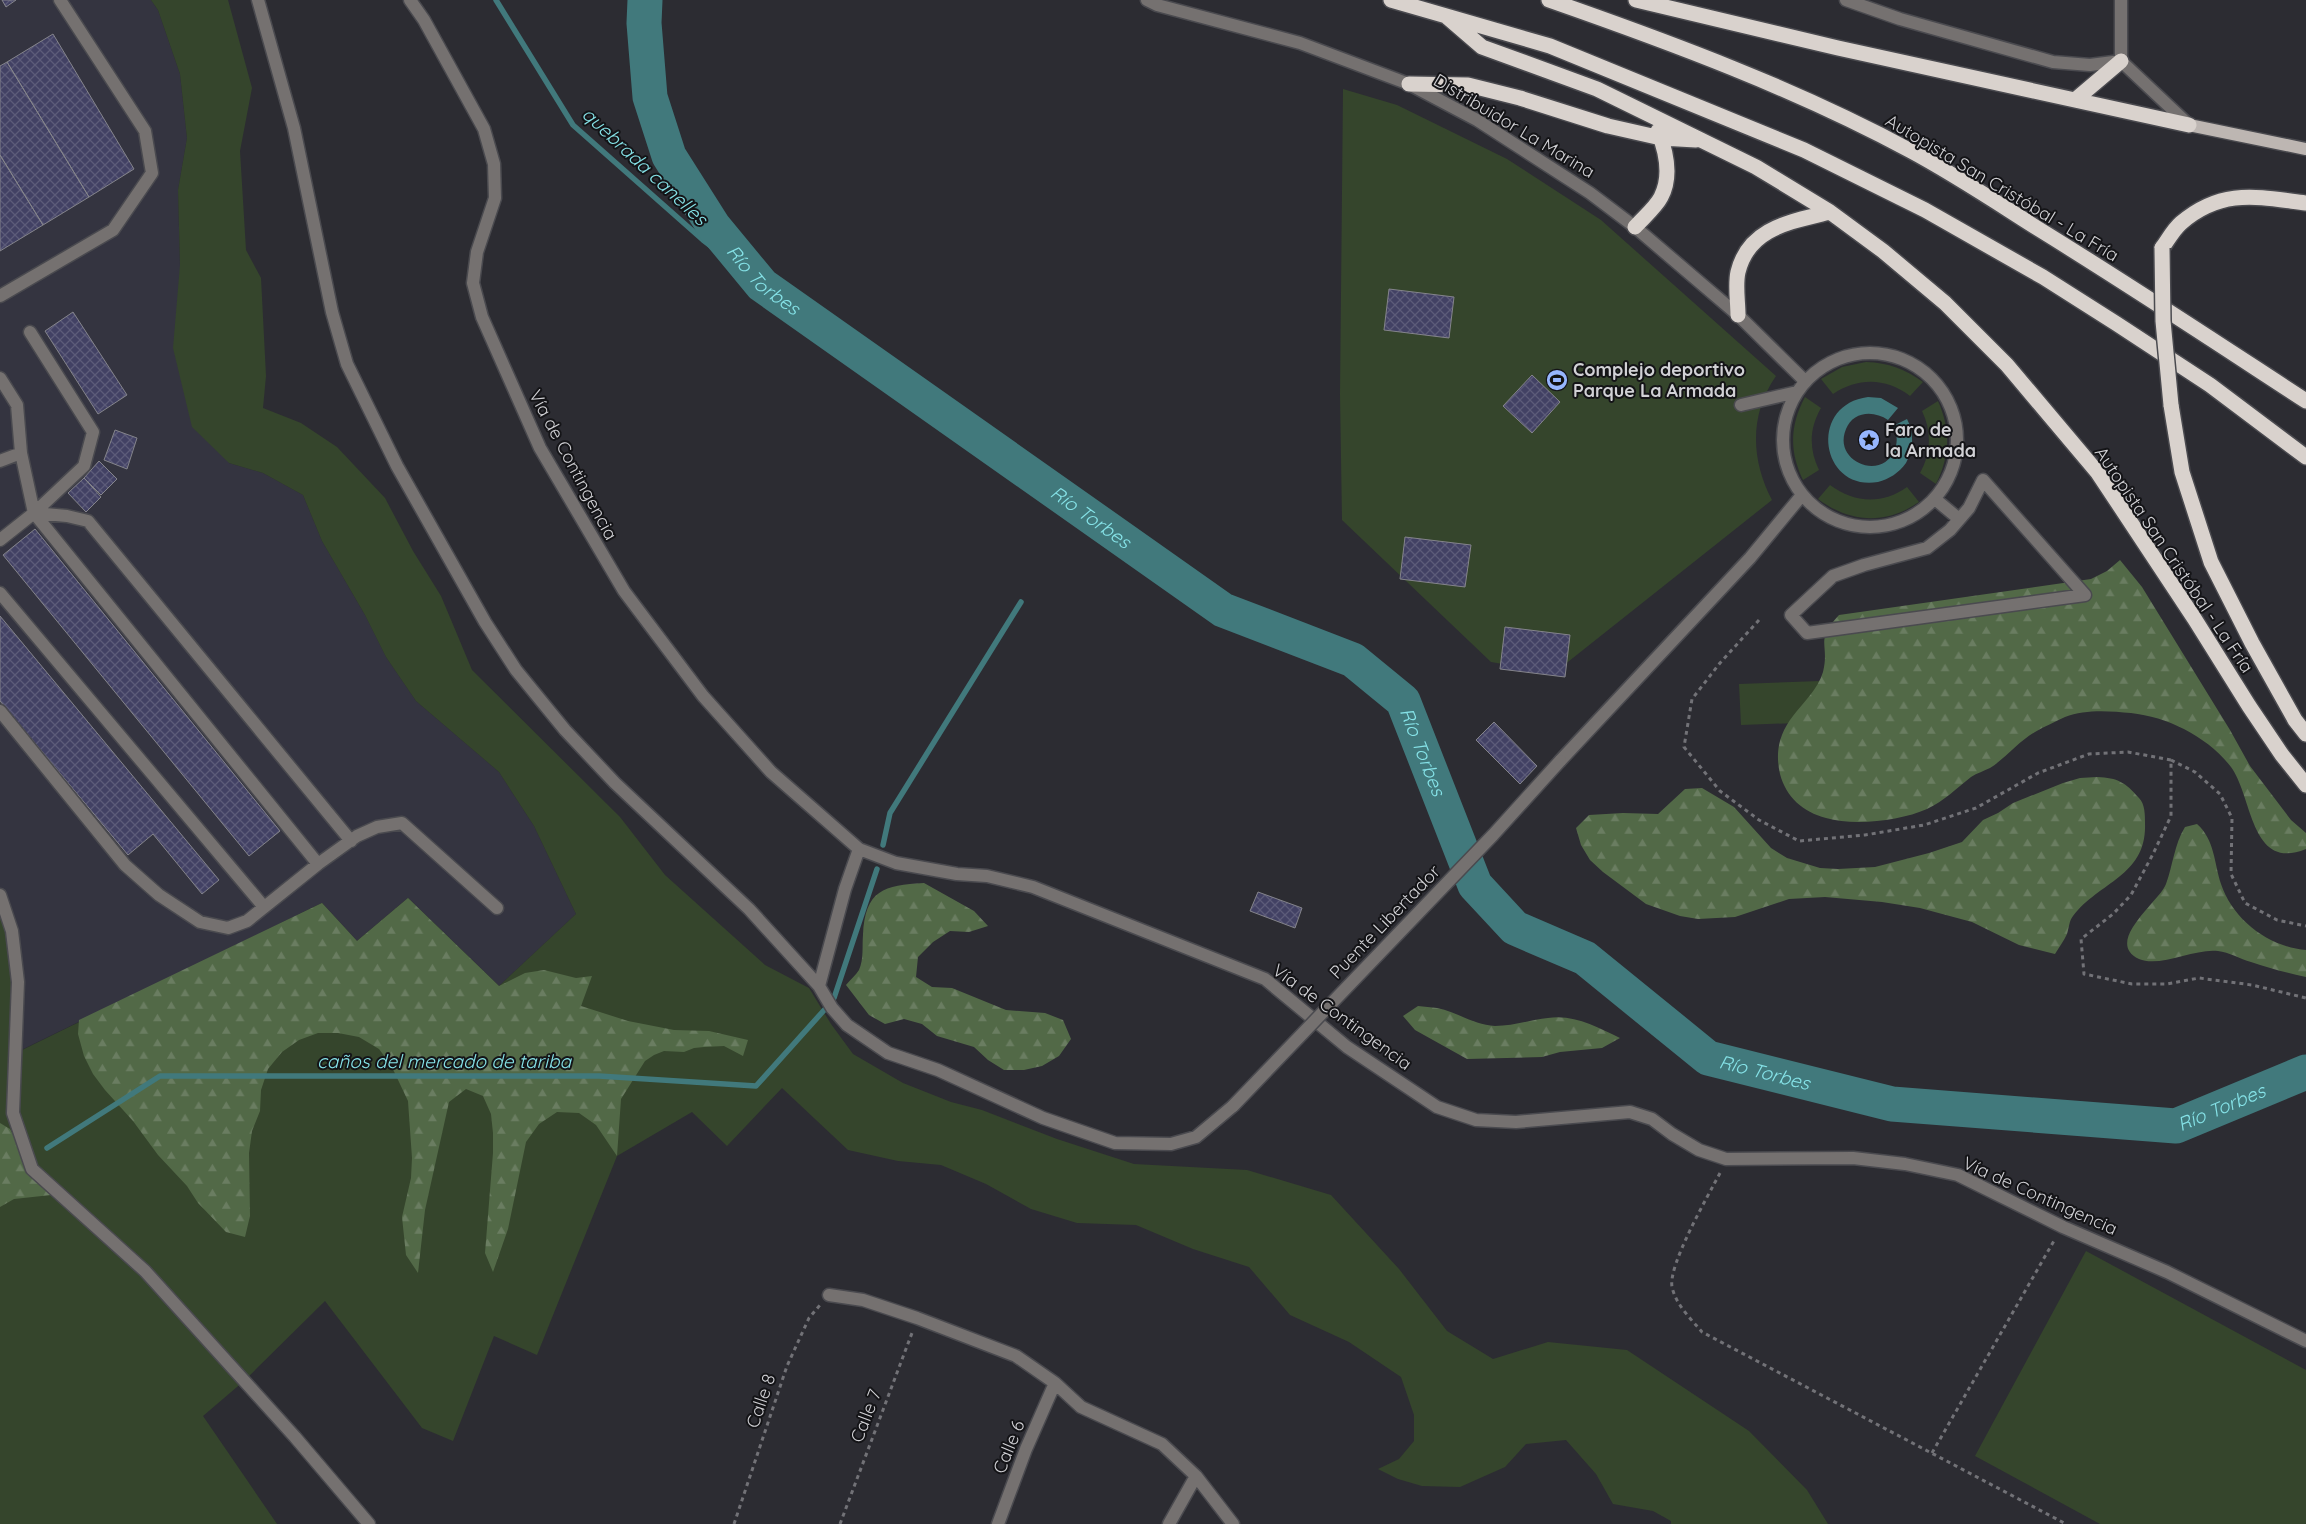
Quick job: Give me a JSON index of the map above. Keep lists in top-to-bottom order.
{
  "streets": {
    "highway": ["Autopista San Cristóbal - La Fría"],
    "street": [
      "Distribuidor La Marina",
      "Vía de Contingencia",
      "Puente Libertador",
      "Calle 6"
    ],
    "path": ["Calle 8", "Calle 7"]
  },
  "crossings": [
    ["Distribuidor La Marina", "Puente Libertador"]
  ],
  "water": ["quebrada canelles", "Río Torbes", "caños del mercado de tariba"],
  "places": {
    "sports": ["Complejo deportivo Parque La Armada"],
    "place": ["Faro de la Armada"]
  }
}
